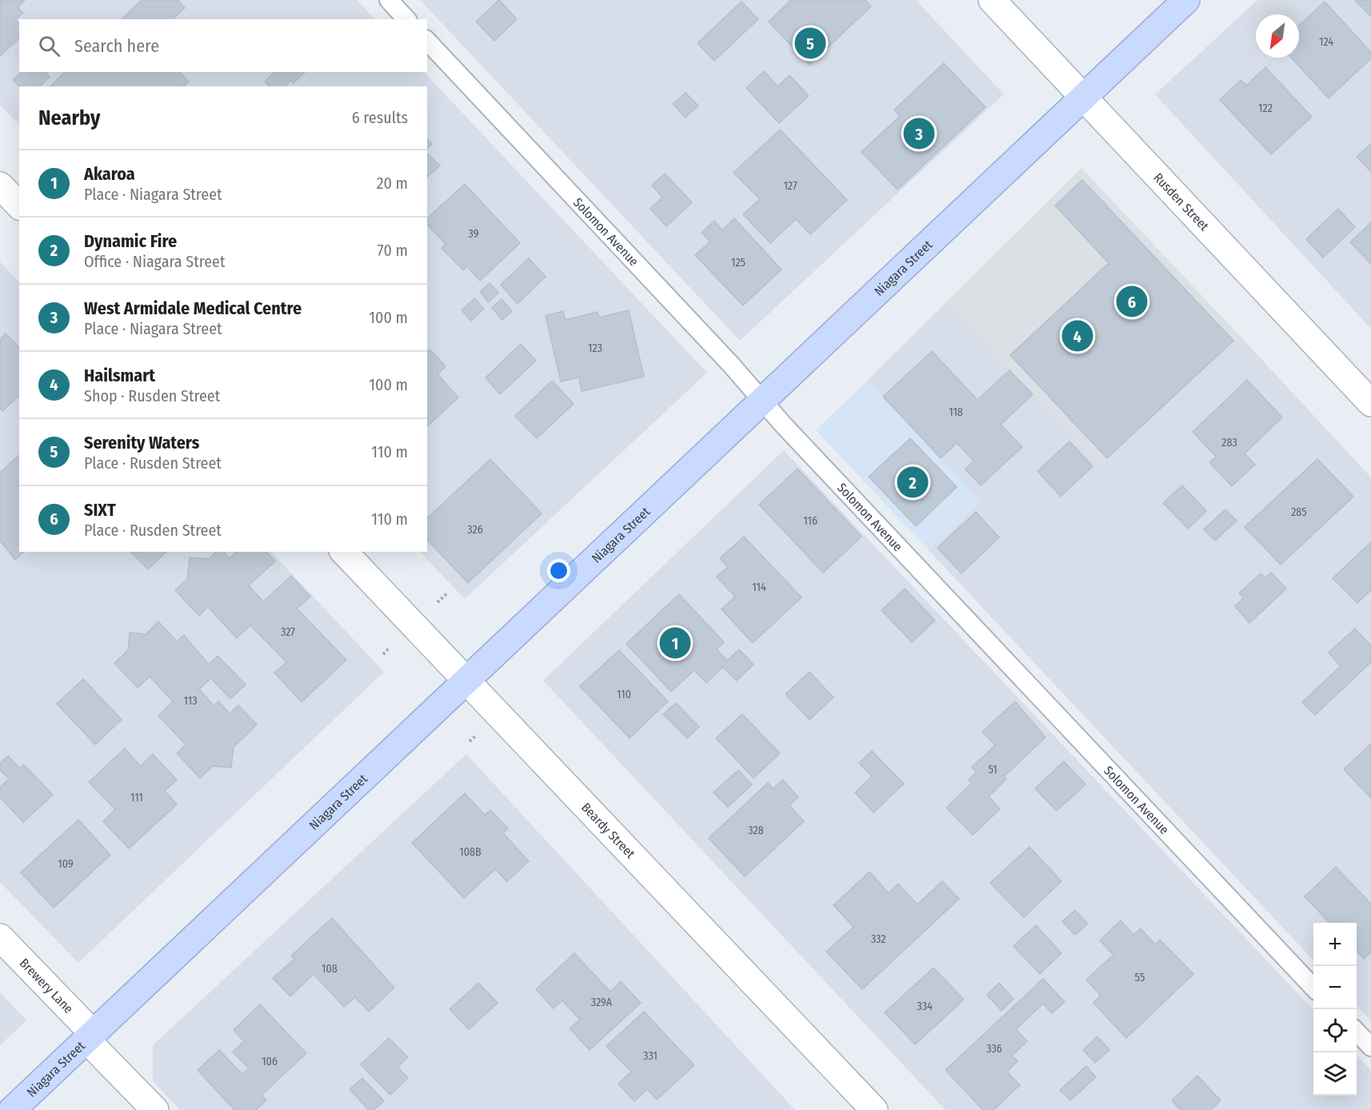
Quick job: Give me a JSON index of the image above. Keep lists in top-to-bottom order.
{
  "streets": {
    "street": [
      "Rusden Street",
      "Niagara Street",
      "Beardy Street",
      "Brewery Lane"
    ],
    "lane": ["Solomon Avenue"]
  },
  "crossings": [
    ["Rusden Street", "Niagara Street"],
    ["Solomon Avenue", "Niagara Street"],
    ["Niagara Street", "Beardy Street"],
    ["Niagara Street", "Brewery Lane"]
  ],
  "house_numbers": [
    "124",
    "122",
    "127",
    "39",
    "125",
    "123",
    "118",
    "283",
    "285",
    "116",
    "326",
    "114",
    "327",
    "110",
    "113",
    "51",
    "111",
    "328",
    "108B",
    "109",
    "332",
    "108",
    "55",
    "329A",
    "334",
    "336",
    "331",
    "106"
  ],
  "north": "bottom left",
  "page": {
    "search": "Search here",
    "pins": [
      "5",
      "3",
      "6",
      "4",
      "2",
      "1"
    ],
    "heading": ["Nearby", "6 results"],
    "list": [
      {
        "mark": "1",
        "name": "Akaroa",
        "note": "Place · Niagara Street",
        "value": "20 m"
      },
      {
        "mark": "2",
        "name": "Dynamic Fire",
        "note": "Office · Niagara Street",
        "value": "70 m"
      },
      {
        "mark": "3",
        "name": "West Armidale Medical Centre",
        "note": "Place · Niagara Street",
        "value": "100 m"
      },
      {
        "mark": "4",
        "name": "Hailsmart",
        "note": "Shop · Rusden Street",
        "value": "100 m"
      },
      {
        "mark": "5",
        "name": "Serenity Waters",
        "note": "Place · Rusden Street",
        "value": "110 m"
      },
      {
        "mark": "6",
        "name": "SIXT",
        "note": "Place · Rusden Street",
        "value": "110 m"
      }
    ],
    "map_buttons": ["+", "−"]
  }
}
